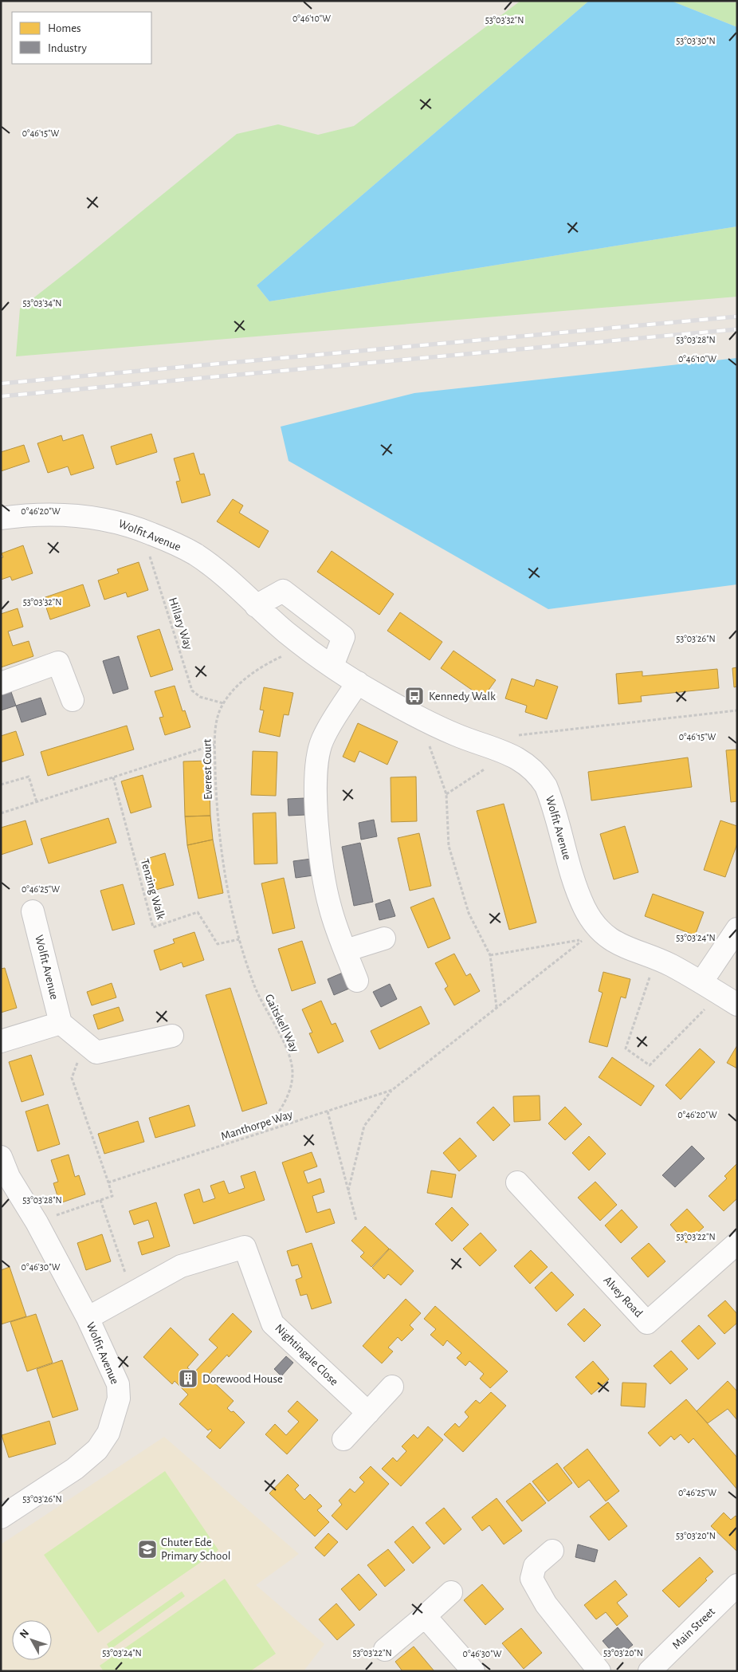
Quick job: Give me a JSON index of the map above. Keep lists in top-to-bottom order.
{
  "streets": {
    "street": [
      "Wolfit Avenue",
      "Alvey Road",
      "Nightingale Close",
      "Main Street"
    ],
    "path": [
      "Hillary Way",
      "Everest Court",
      "Tenzing Walk",
      "Gaitskell Way",
      "Manthorpe Way"
    ]
  },
  "crossings": [
    ["Wolfit Avenue", "Hillary Way"],
    ["Wolfit Avenue", "Everest Court"],
    ["Wolfit Avenue", "Nightingale Close"],
    ["Hillary Way", "Everest Court"],
    ["Everest Court", "Tenzing Walk"],
    ["Everest Court", "Gaitskell Way"],
    ["Tenzing Walk", "Gaitskell Way"],
    ["Gaitskell Way", "Manthorpe Way"]
  ],
  "places": {
    "bus stop": ["Kennedy Walk"],
    "building": ["Dorewood House"],
    "school or university": ["Chuter Ede Primary School"]
  },
  "legend": ["Homes", "Industry"],
  "north": "top left",
  "coordinates": [
    "0°46'10\"W",
    "53°03'32\"N",
    "53°03'30\"N",
    "0°46'15\"W",
    "53°03'34\"N",
    "53°03'28\"N",
    "0°46'20\"W",
    "53°03'26\"N",
    "0°46'25\"W",
    "53°03'24\"N",
    "53°03'22\"N",
    "0°46'30\"W",
    "53°03'20\"N"
  ]
}
